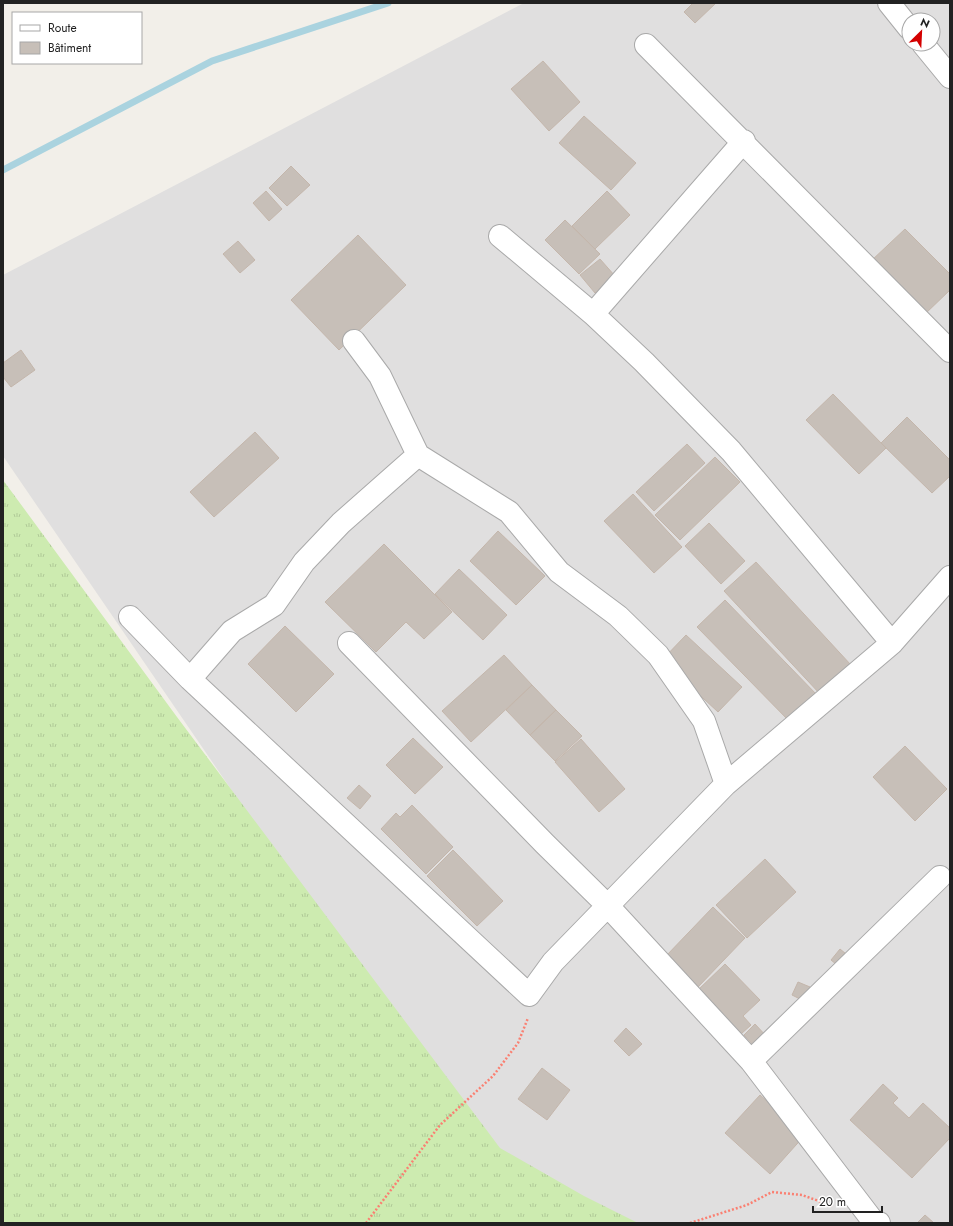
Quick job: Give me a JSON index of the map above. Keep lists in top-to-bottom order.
{
  "legend": ["Route", "Bâtiment"],
  "scale_bar": "20 m",
  "north": "top right"
}
